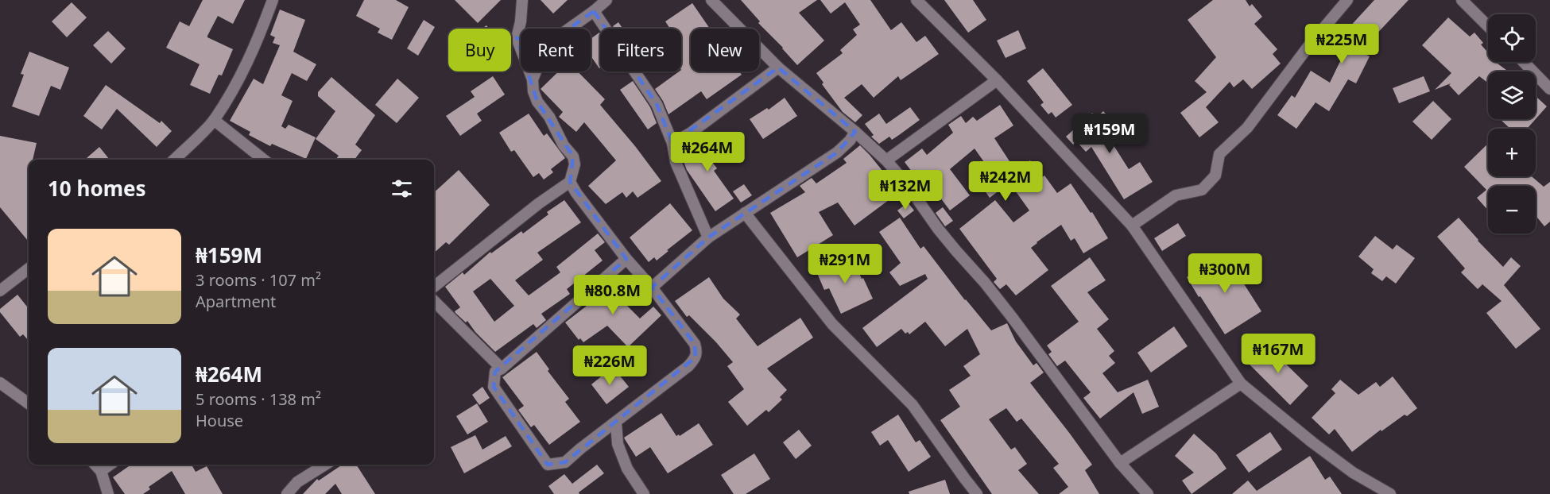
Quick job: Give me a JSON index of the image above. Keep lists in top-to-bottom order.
{
  "page": {
    "map_buttons": ["+", "−"],
    "price": [
      "₦225M",
      "₦159M",
      "₦264M",
      "₦242M",
      "₦132M",
      "₦291M",
      "₦300M",
      "₦80.8M",
      "₦167M",
      "₦226M"
    ],
    "chip": [
      "Buy",
      "Rent",
      "Filters",
      "New"
    ],
    "heading": "10 homes",
    "list": [
      {
        "name": "₦159M",
        "note": "3 rooms · 107 m² · Apartment"
      },
      {
        "name": "₦264M",
        "note": "5 rooms · 138 m² · House"
      }
    ]
  }
}
